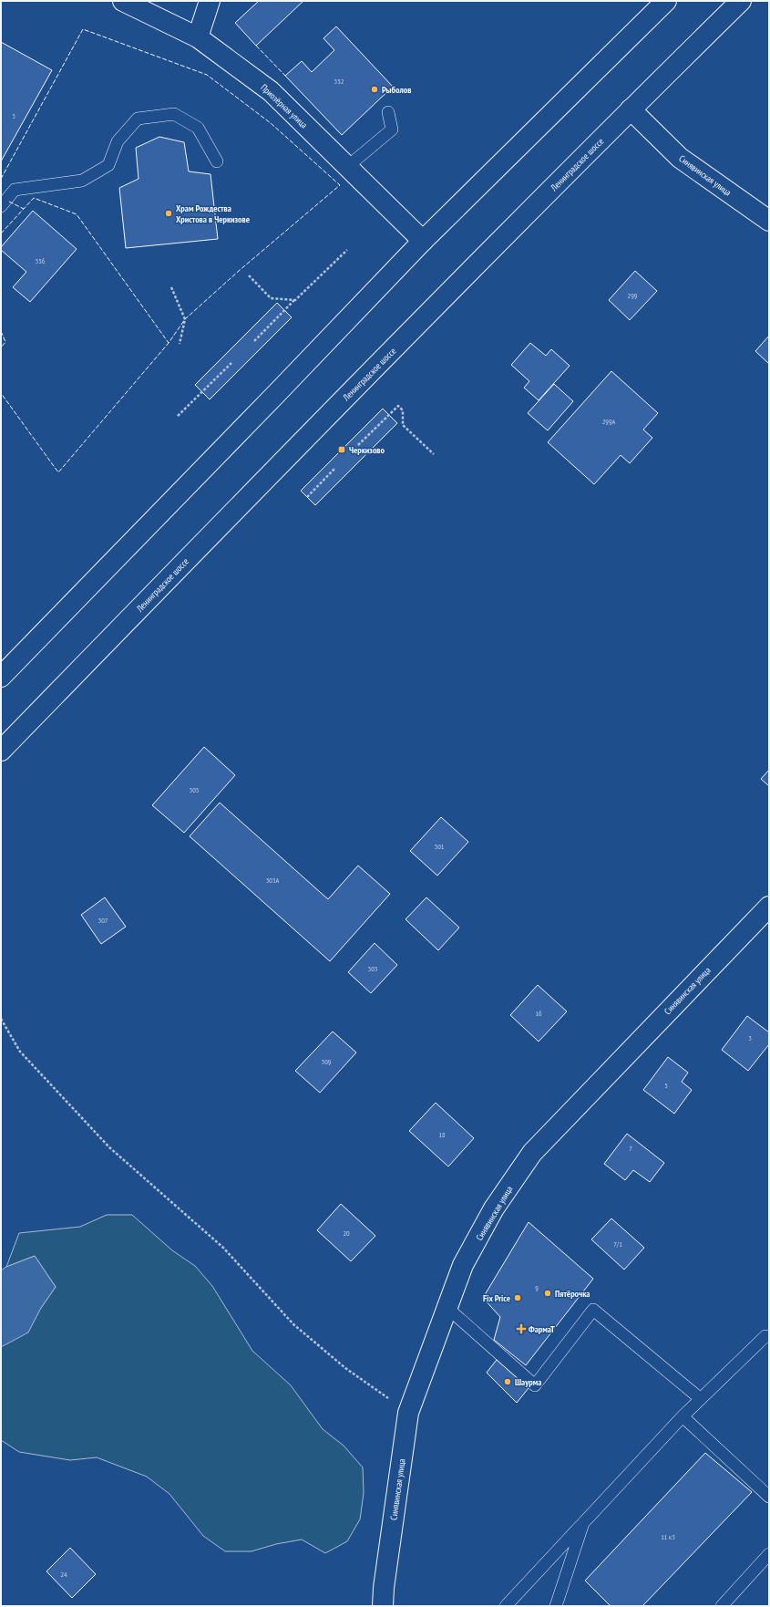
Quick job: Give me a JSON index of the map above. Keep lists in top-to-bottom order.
{
  "streets": {
    "main road": ["Приозёрная улица", "Ленинградское шоссе", "Синявинская улица"]
  },
  "crossings": [
    ["Ленинградское шоссе", "Синявинская улица"]
  ],
  "places": {
    "other": [
      "Рыболов",
      "Храм Рождества Христова в Черкизове",
      "Пятёрочка",
      "Fix Price",
      "Шаурма"
    ],
    "transit": ["Черкизово"],
    "health": ["ФармаТ"]
  },
  "house_numbers": [
    "352",
    "3",
    "356",
    "299",
    "299А",
    "305",
    "301",
    "303А",
    "307",
    "303",
    "16",
    "3",
    "309",
    "5",
    "18",
    "7",
    "20",
    "7/1",
    "9",
    "11 к3",
    "24"
  ]
}
